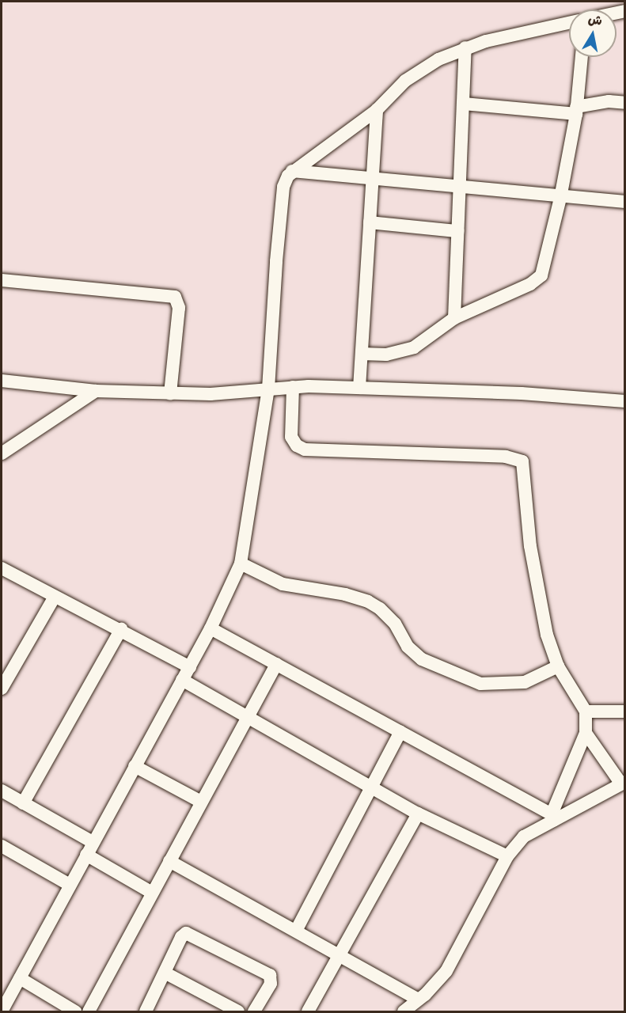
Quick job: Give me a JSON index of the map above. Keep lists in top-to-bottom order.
{
  "north": "top"
}
